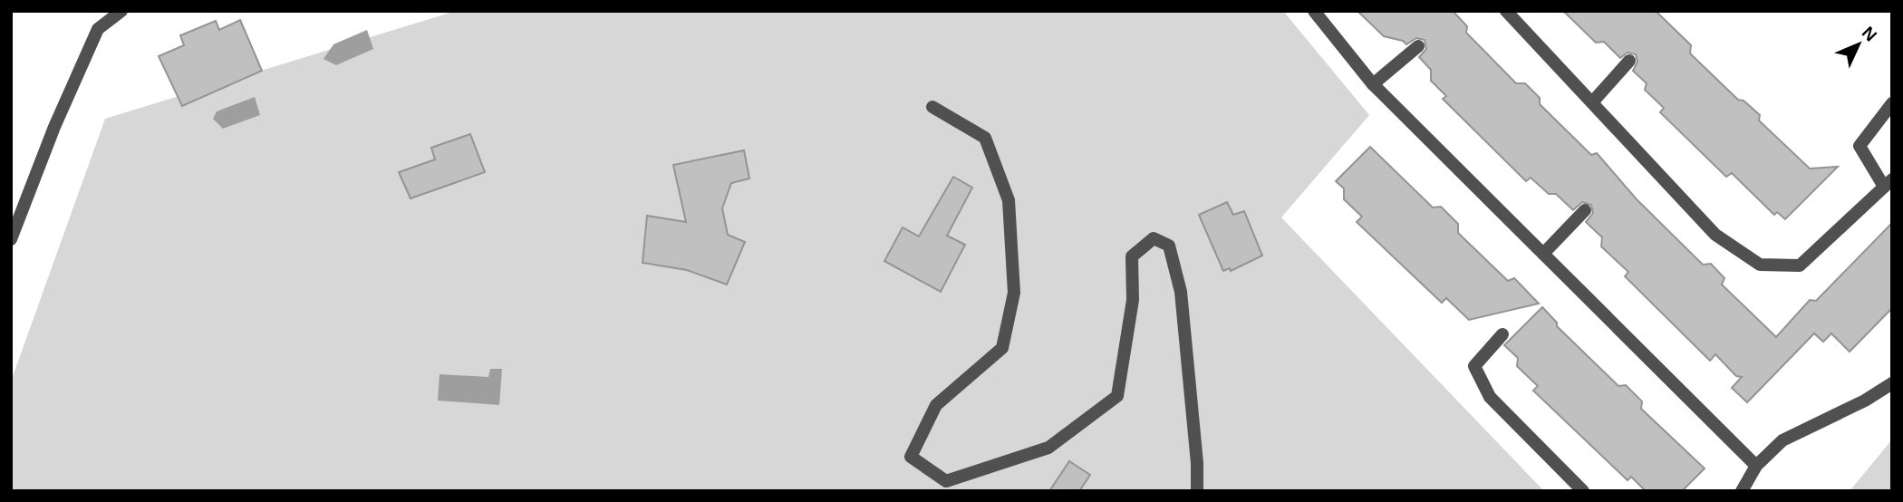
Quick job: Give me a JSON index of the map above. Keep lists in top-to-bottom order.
{
  "north": "top right"
}
